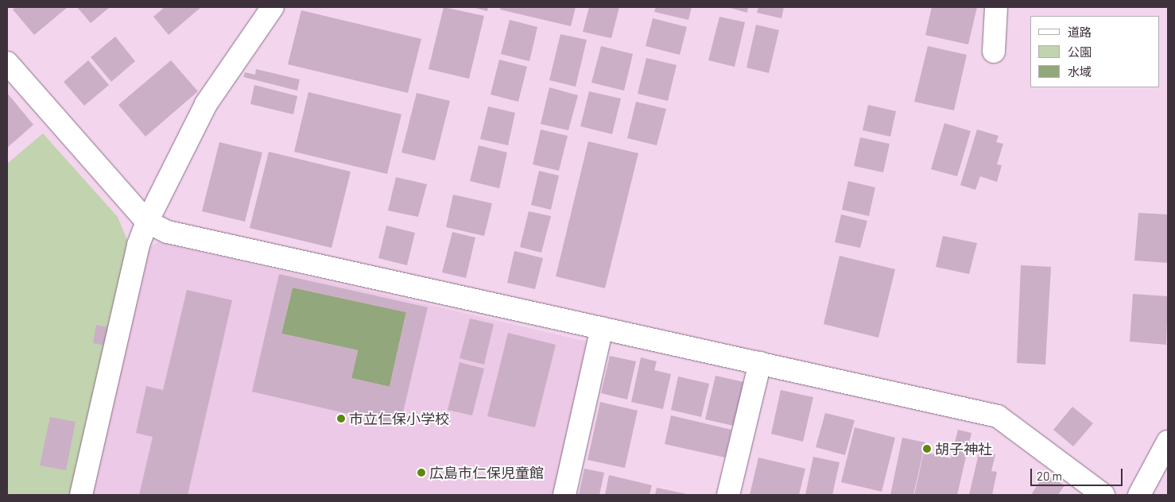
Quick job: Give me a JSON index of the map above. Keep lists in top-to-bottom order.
{
  "places": ["市立仁保小学校", "胡子神社", "広島市仁保児童館"],
  "legend": ["道路", "公園", "水域"],
  "scale_bar": "20 m"
}
